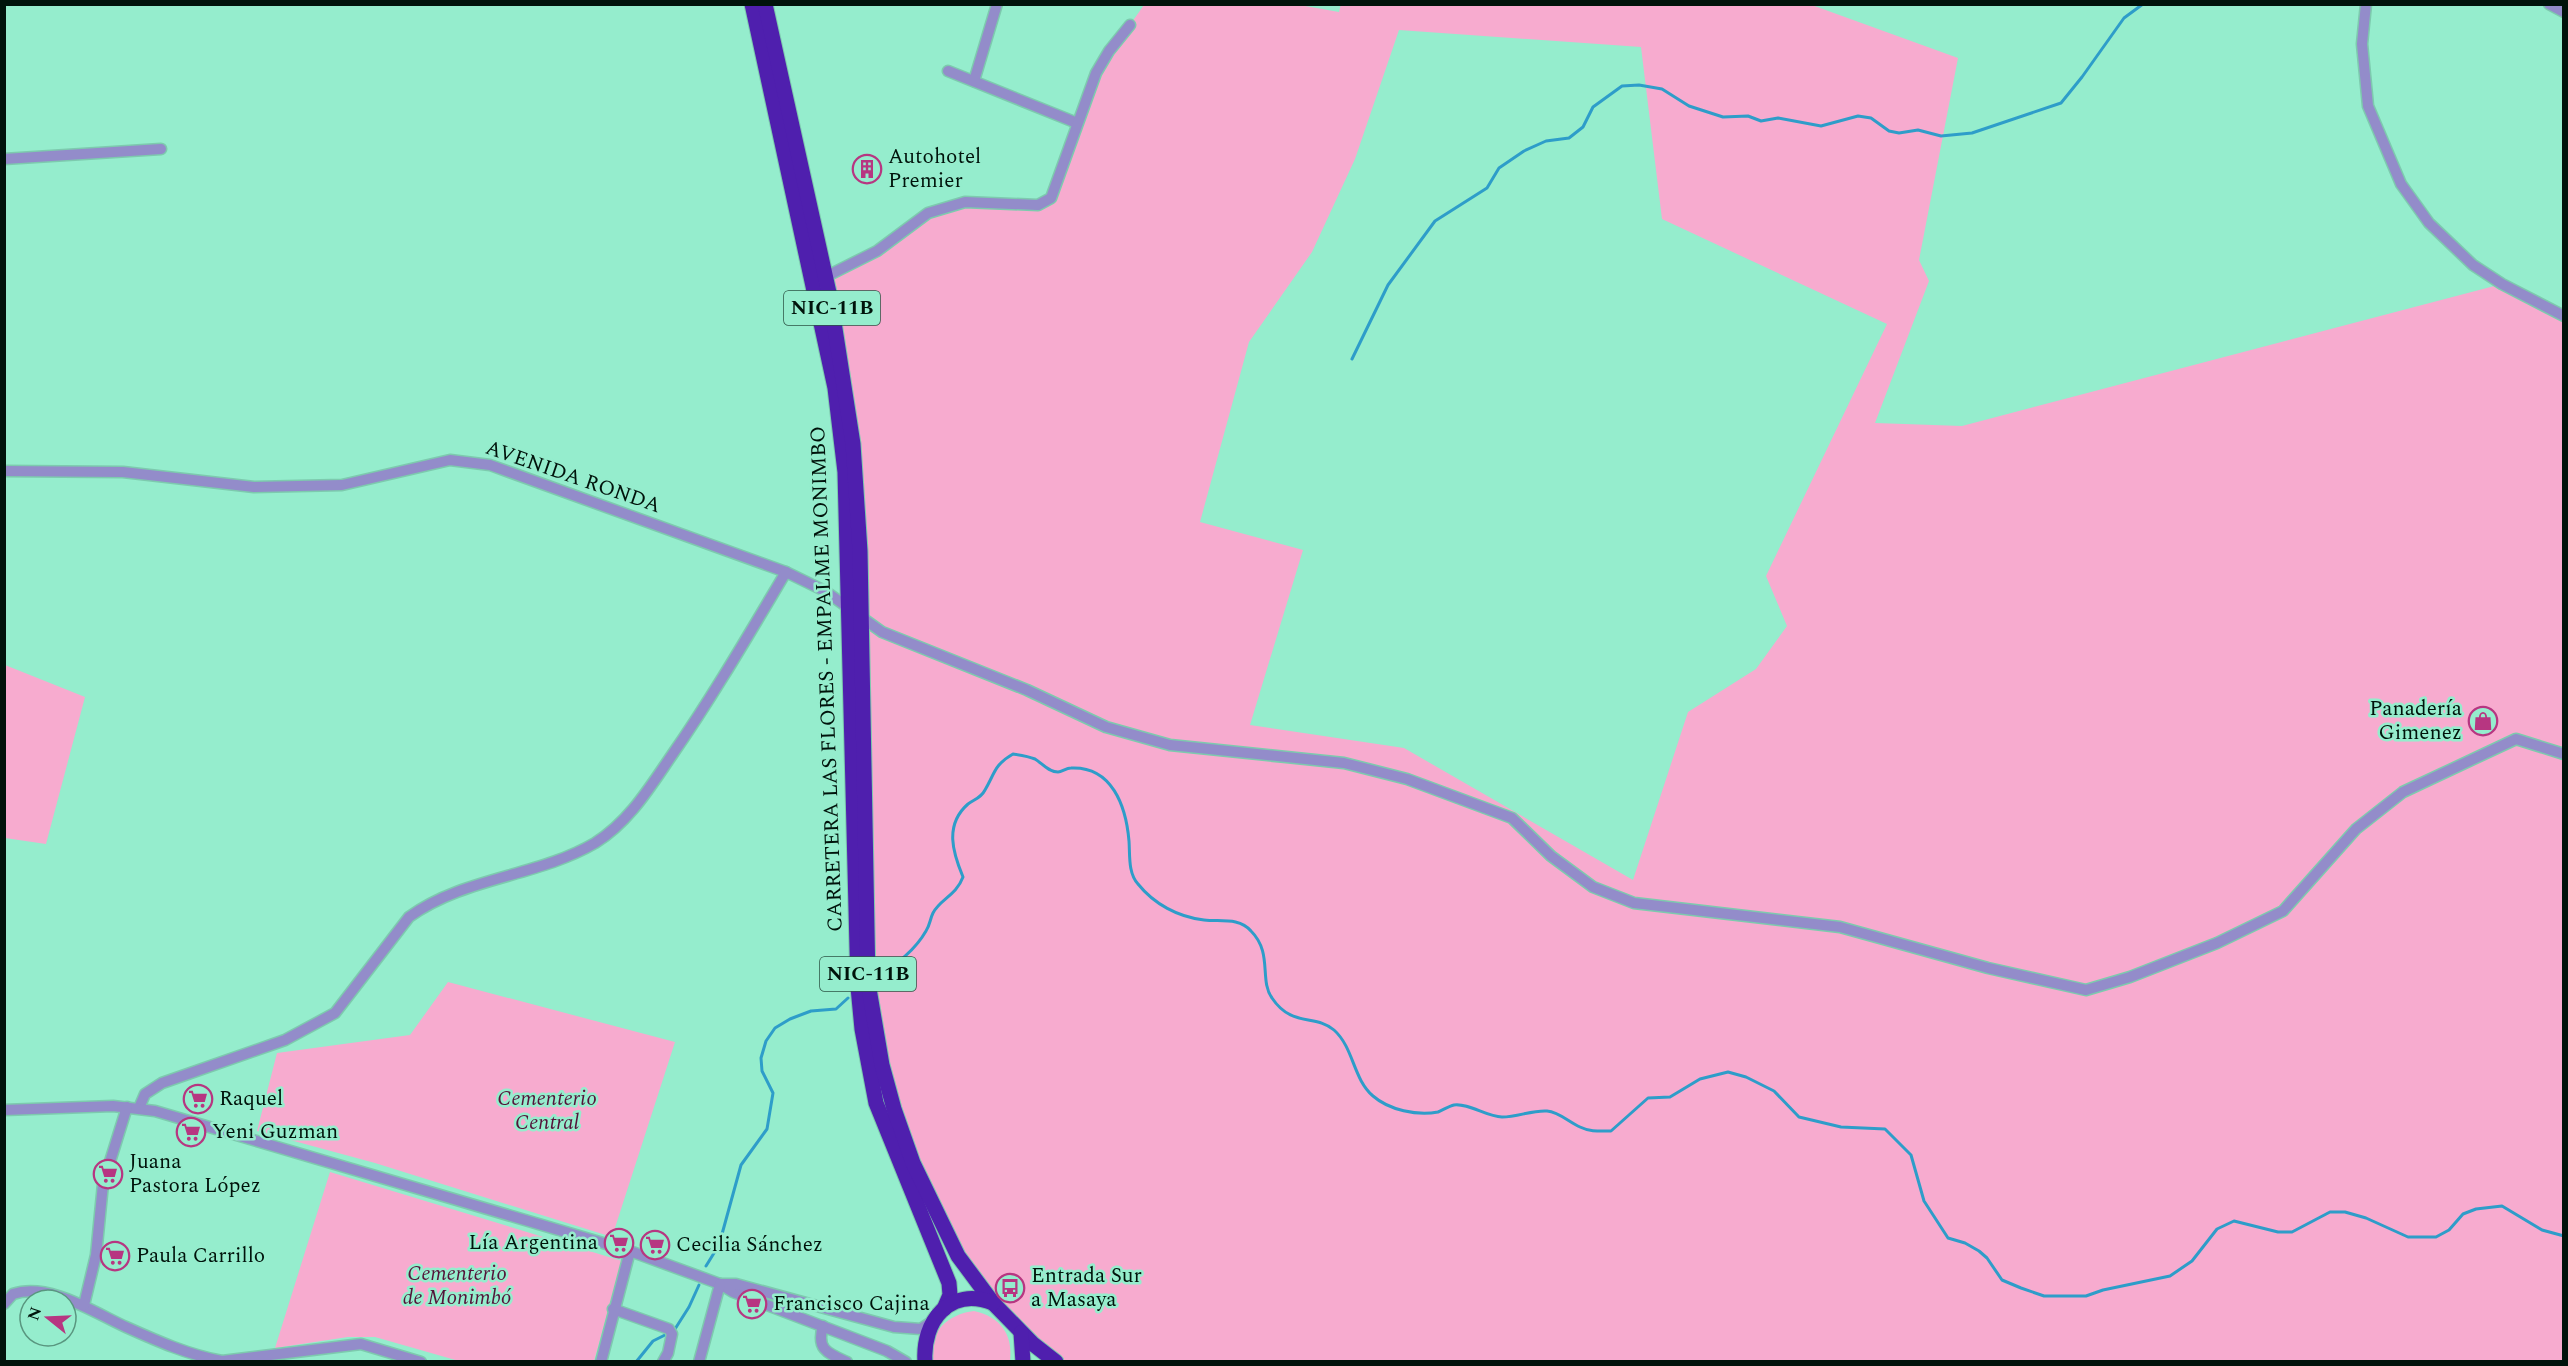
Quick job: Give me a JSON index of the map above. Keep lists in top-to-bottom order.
{
  "streets": {
    "highway": ["NIC-11B", "CARRETERA LAS FLORES - EMPALME MONIMBO"],
    "street": ["AVENIDA RONDA"]
  },
  "crossings": [
    ["NIC-11B", "CARRETERA LAS FLORES - EMPALME MONIMBO"],
    ["AVENIDA RONDA", "CARRETERA LAS FLORES - EMPALME MONIMBO"]
  ],
  "parks": ["Cementerio Central", "Cementerio de Monimbó"],
  "places": {
    "building": ["Autohotel Premier"],
    "shop": ["Panadería Gimenez"],
    "supermarket": [
      "Raquel",
      "Yeni Guzman",
      "Juana Pastora López",
      "Lía Argentina",
      "Cecilia Sánchez",
      "Paula Carrillo",
      "Francisco Cajina"
    ],
    "bus stop": ["Entrada Sur a Masaya"]
  },
  "north": "left"
}
